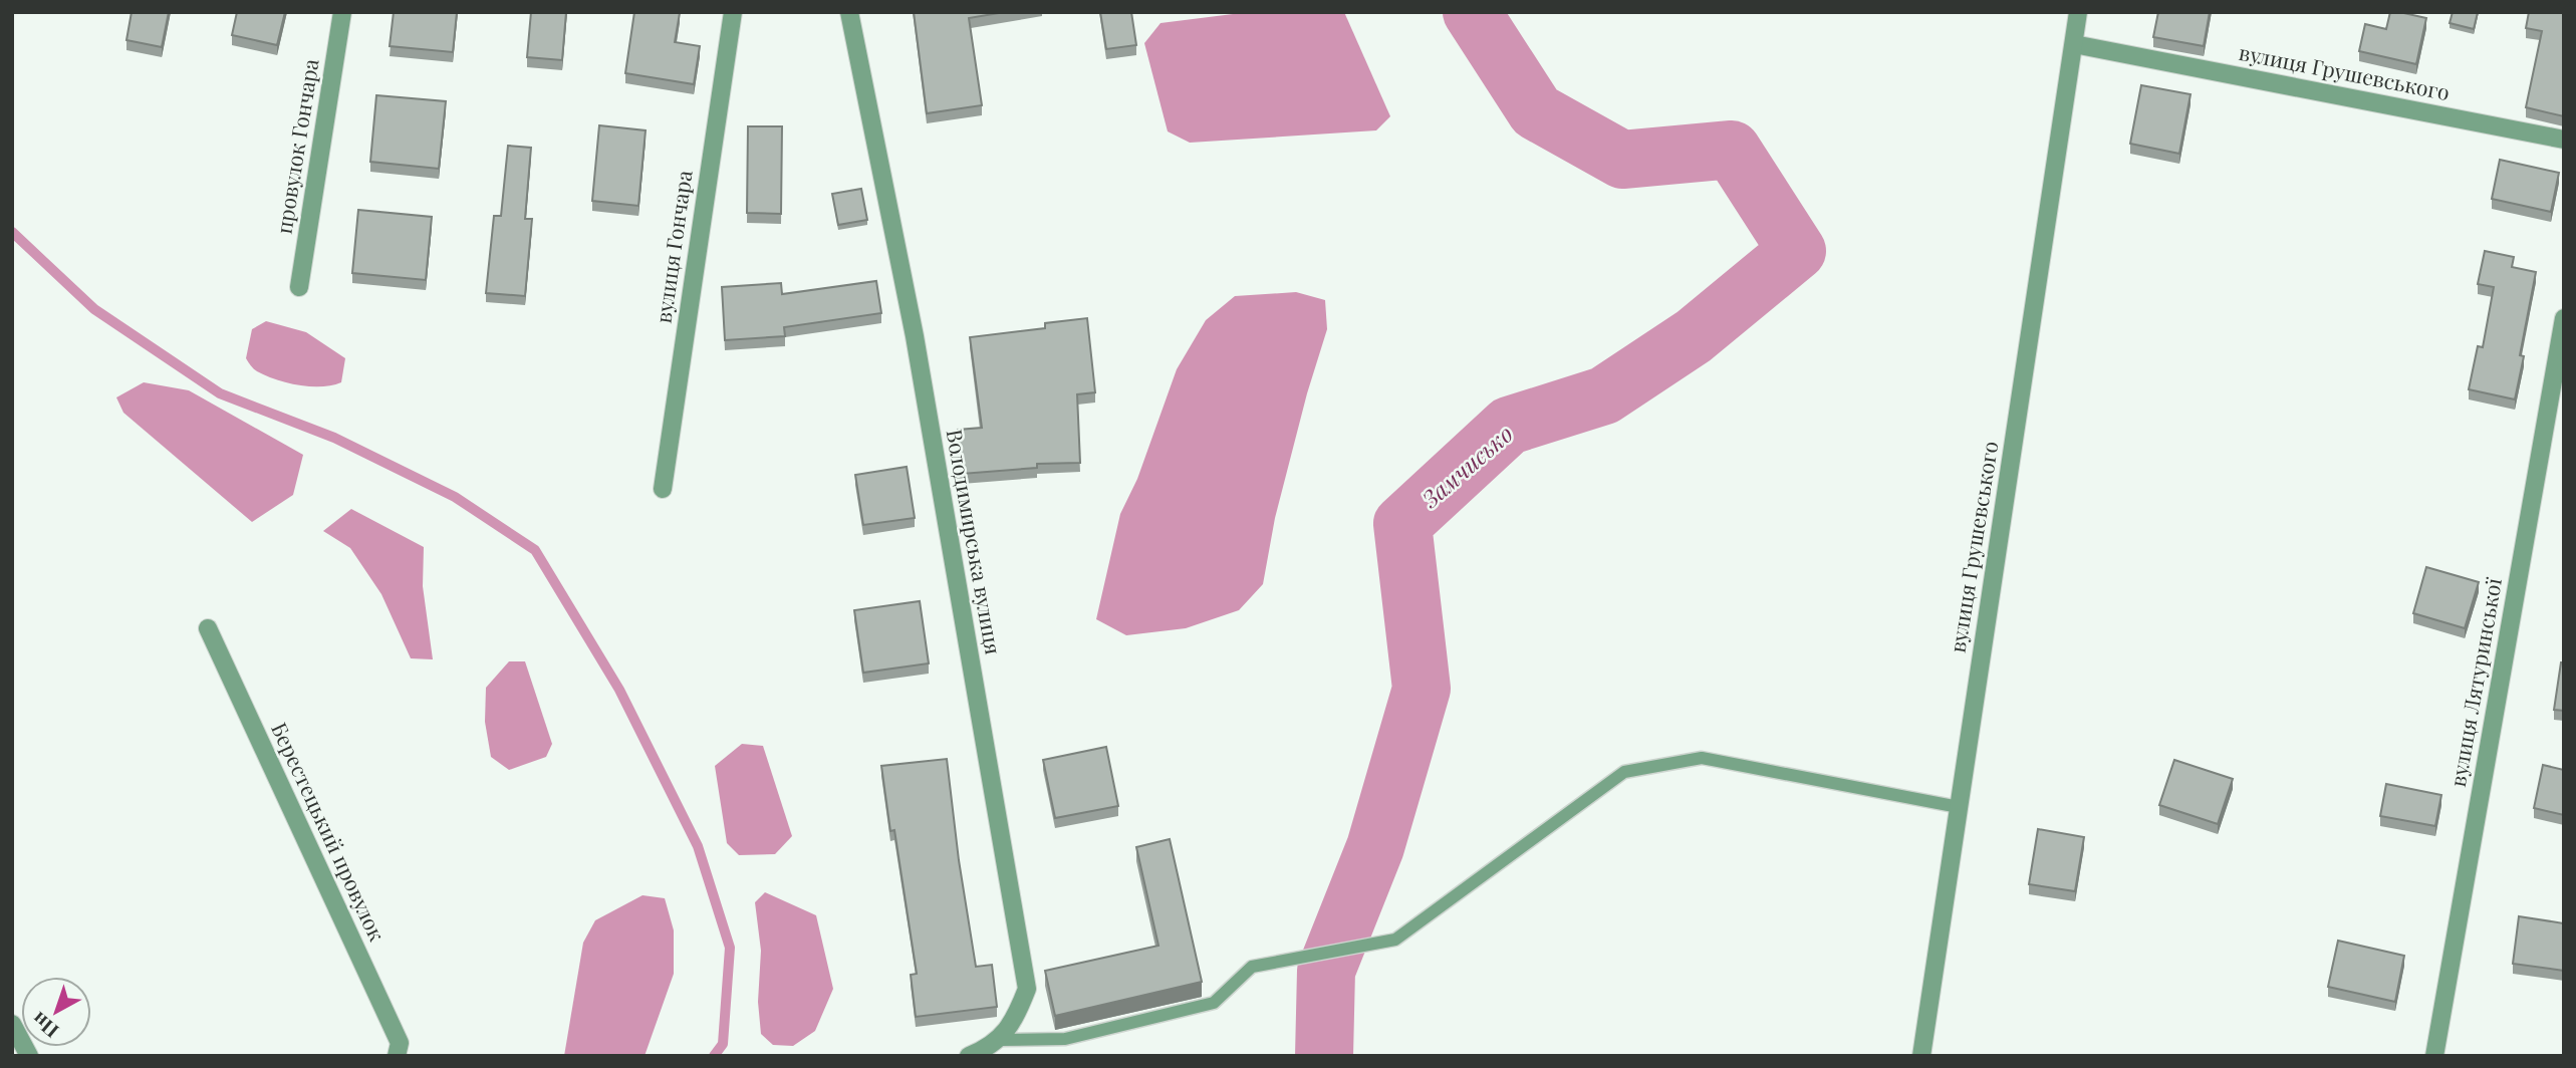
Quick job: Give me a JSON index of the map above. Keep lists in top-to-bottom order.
{
  "streets": {
    "street": [
      "вулиця Грушевського",
      "провулок Гончара",
      "вулиця Гончара",
      "Володимирська вулиця",
      "вулиця Лятуринської",
      "Берестецький провулок"
    ]
  },
  "water": ["Замчисько"],
  "north": "bottom left"
}
